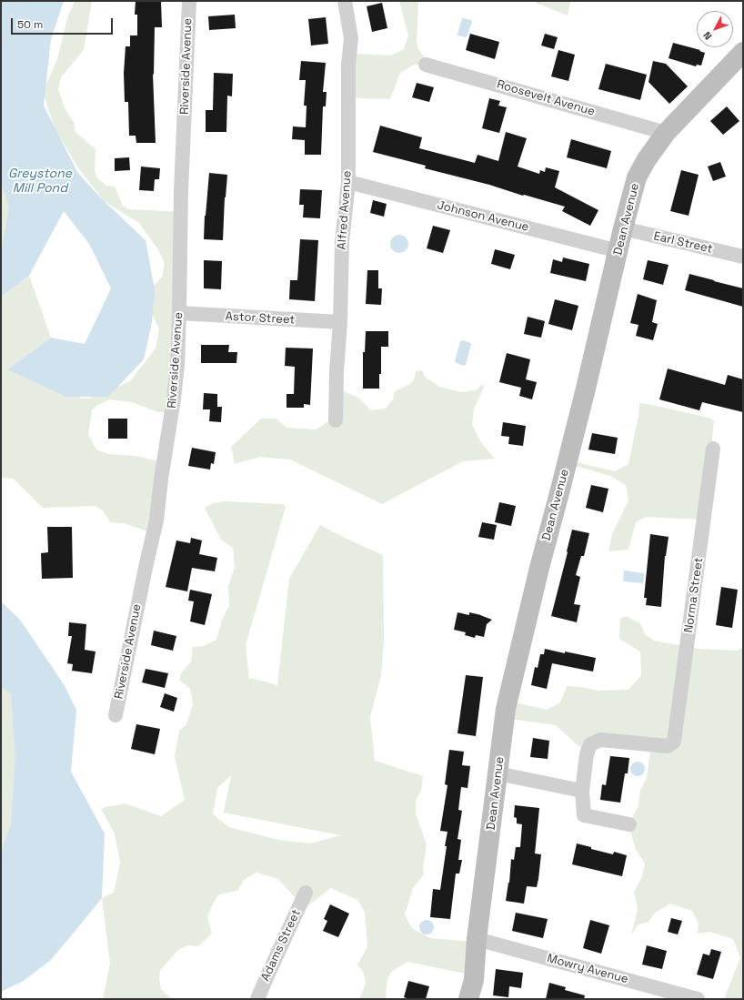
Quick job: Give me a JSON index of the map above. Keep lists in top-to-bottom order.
{
  "streets": {
    "street": [
      "Riverside Avenue",
      "Roosevelt Avenue",
      "Alfred Avenue",
      "Johnson Avenue",
      "Dean Avenue",
      "Earl Street",
      "Astor Street",
      "Norma Street",
      "Adams Street",
      "Mowry Avenue"
    ]
  },
  "crossings": [
    ["Riverside Avenue", "Astor Street"],
    ["Roosevelt Avenue", "Dean Avenue"],
    ["Alfred Avenue", "Johnson Avenue"],
    ["Alfred Avenue", "Astor Street"],
    ["Johnson Avenue", "Dean Avenue"],
    ["Dean Avenue", "Earl Street"],
    ["Dean Avenue", "Mowry Avenue"]
  ],
  "water": ["Greystone Mill Pond"],
  "scale_bar": "50 m",
  "north": "bottom left"
}
